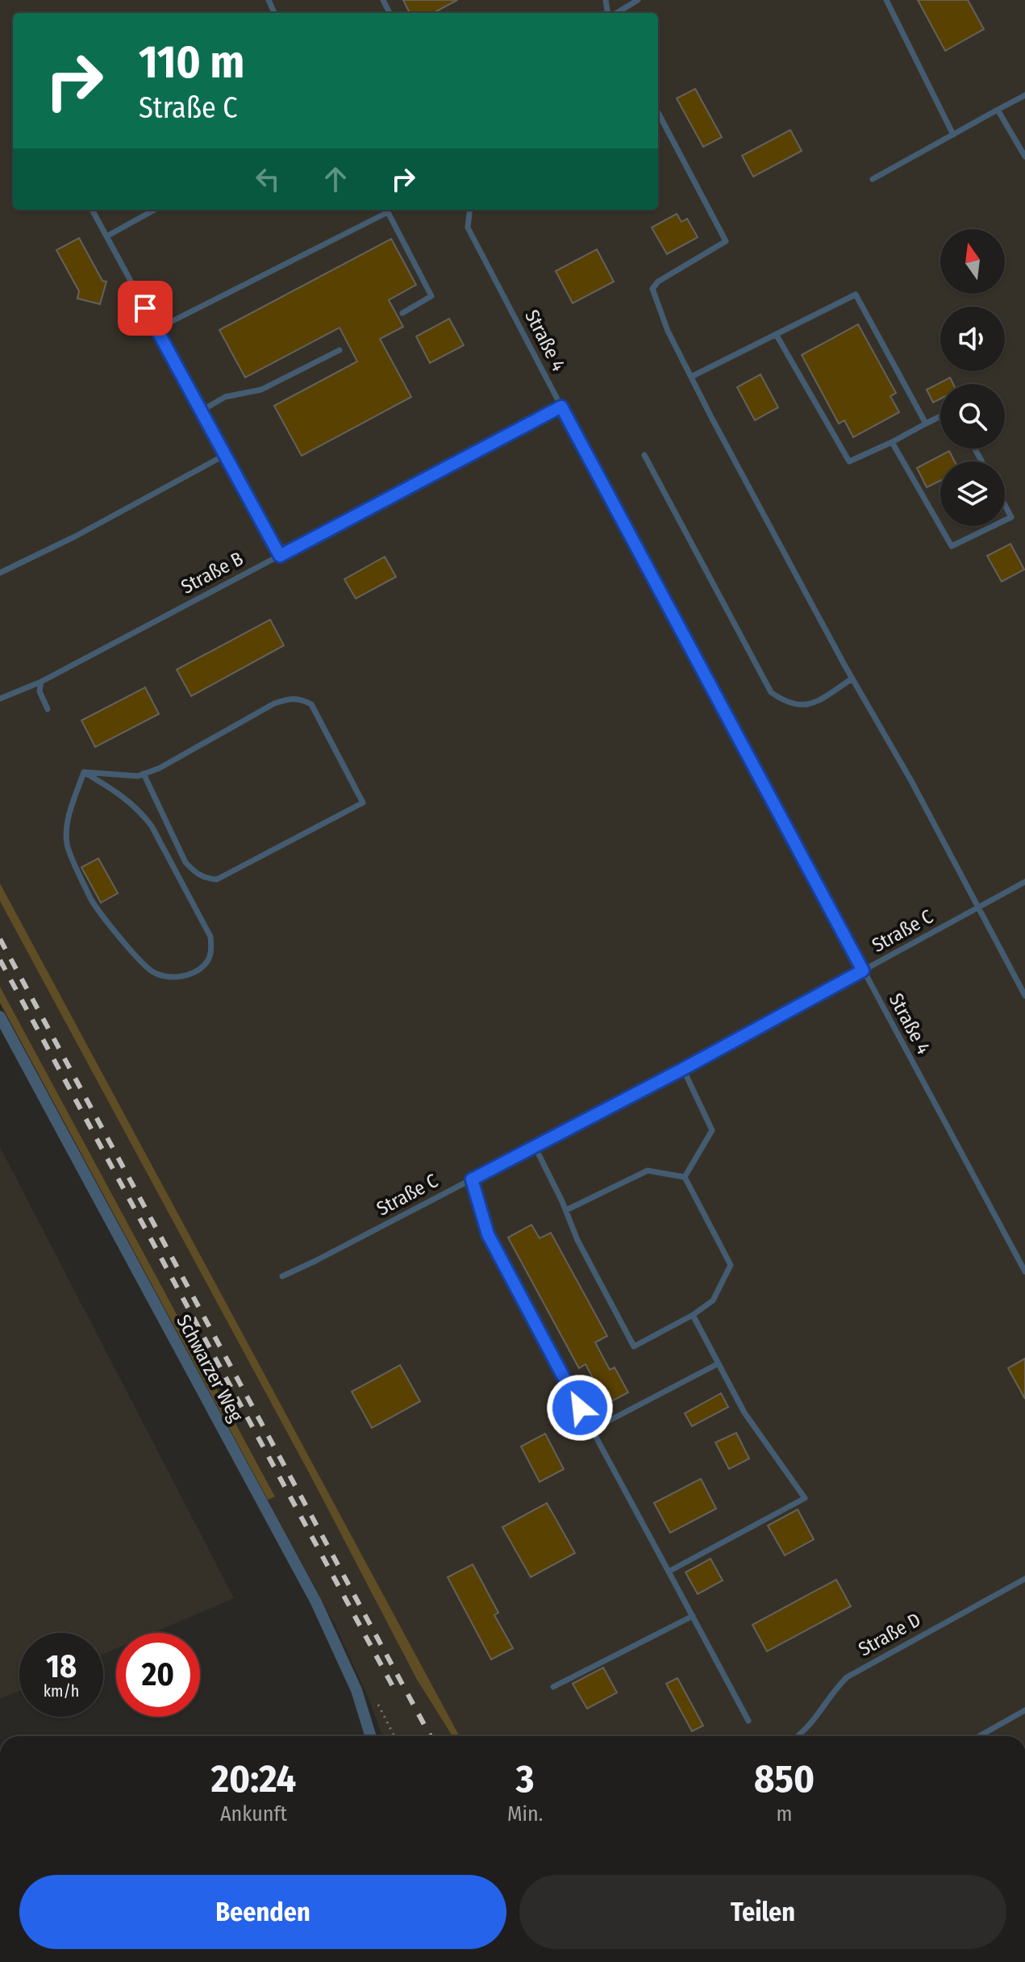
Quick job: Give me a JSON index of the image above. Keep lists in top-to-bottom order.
{
  "streets": {
    "street": ["Schwarzer Weg"],
    "lane": [
      "Straße 4",
      "Straße B",
      "Straße C",
      "Straße D"
    ]
  },
  "crossings": [
    ["Straße 4", "Straße B"],
    ["Straße 4", "Straße C"]
  ],
  "north": "top",
  "page": {
    "turn": ["110 m", "Straße C"],
    "speed": "18 km/h",
    "limit": "20",
    "eta": [
      "20:24",
      "Ankunft",
      "3",
      "Min.",
      "850",
      "m"
    ],
    "buttons": ["Beenden", "Teilen"]
  }
}
